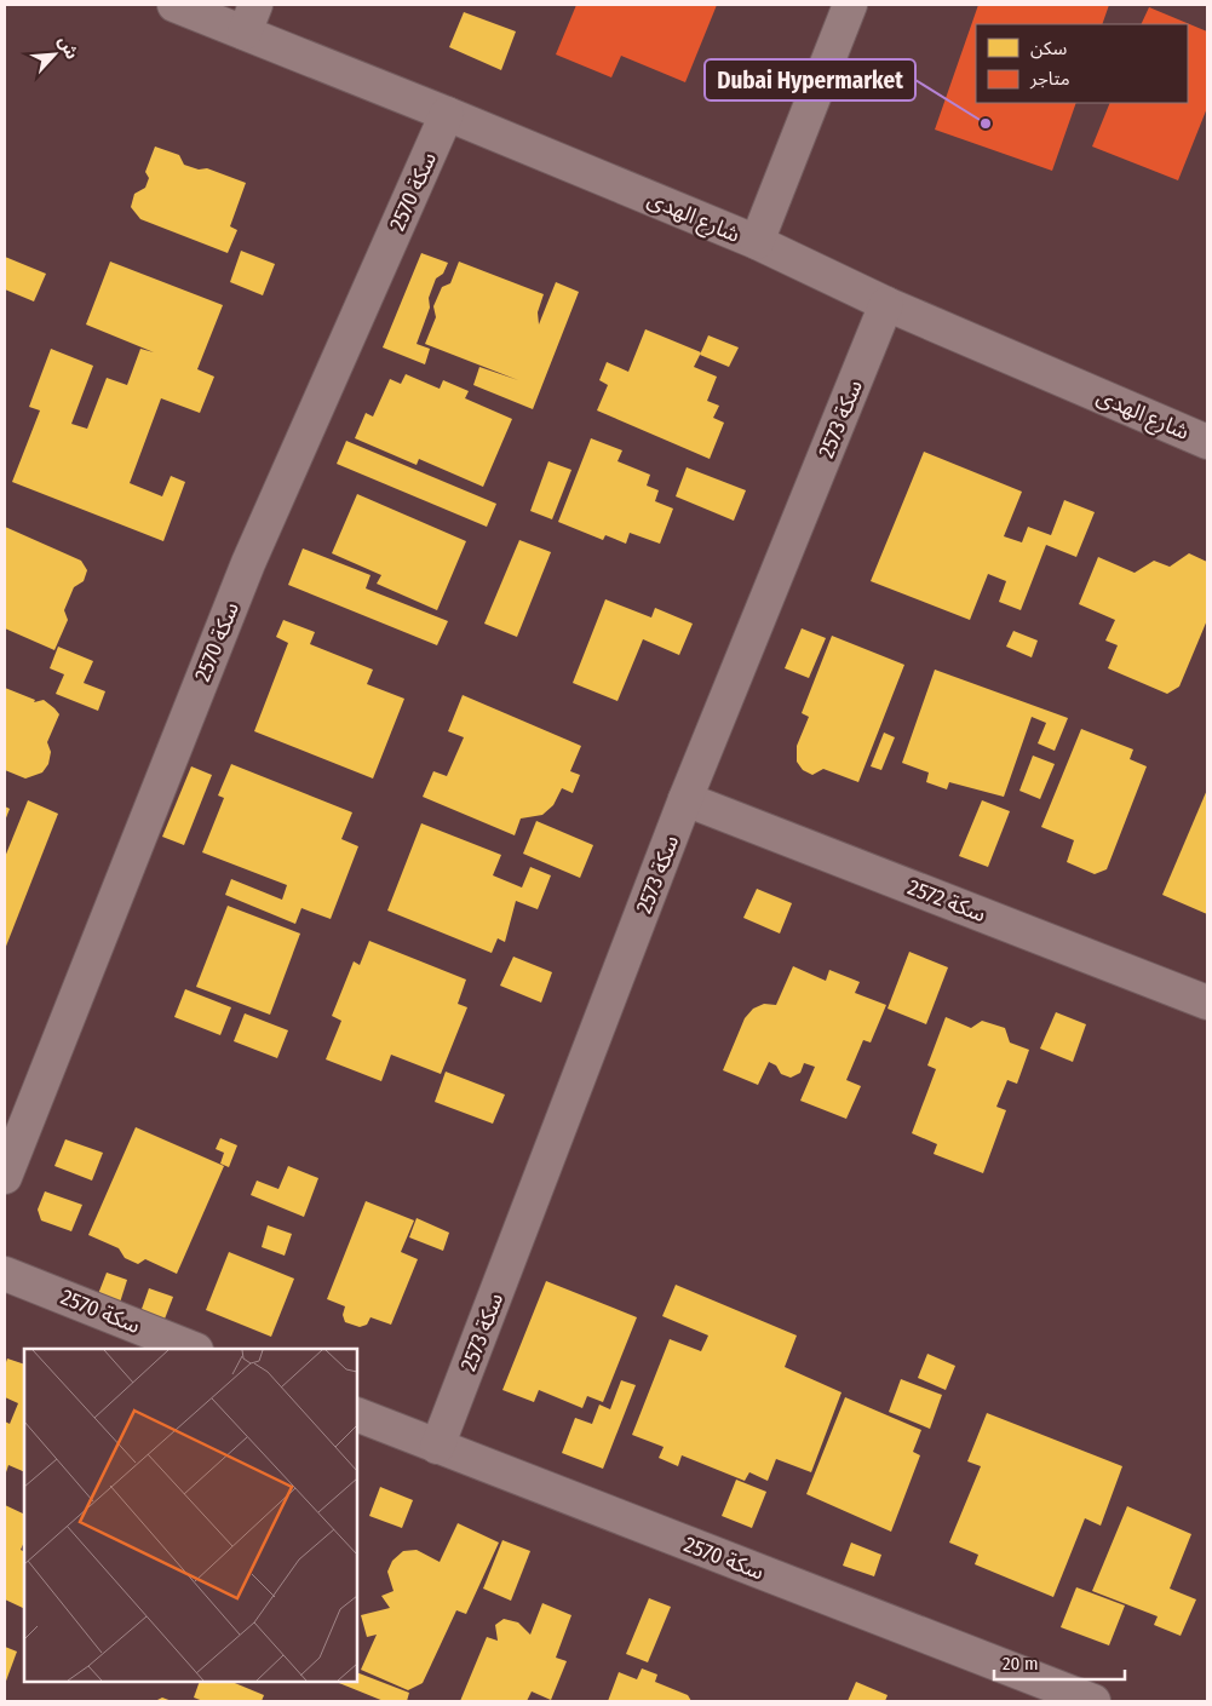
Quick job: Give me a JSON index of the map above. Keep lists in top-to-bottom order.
{
  "streets": {
    "street": [
      "سكة 2570",
      "شارع الهدى",
      "سكة 2573",
      "سكة 2572"
    ]
  },
  "crossings": [
    ["سكة 2570", "شارع الهدى"],
    ["سكة 2570", "سكة 2573"],
    ["شارع الهدى", "سكة 2573"],
    ["سكة 2573", "سكة 2572"]
  ],
  "places": ["Dubai Hypermarket"],
  "legend": ["سكن", "متاجر"],
  "scale_bar": "20 m",
  "north": "top right"
}
